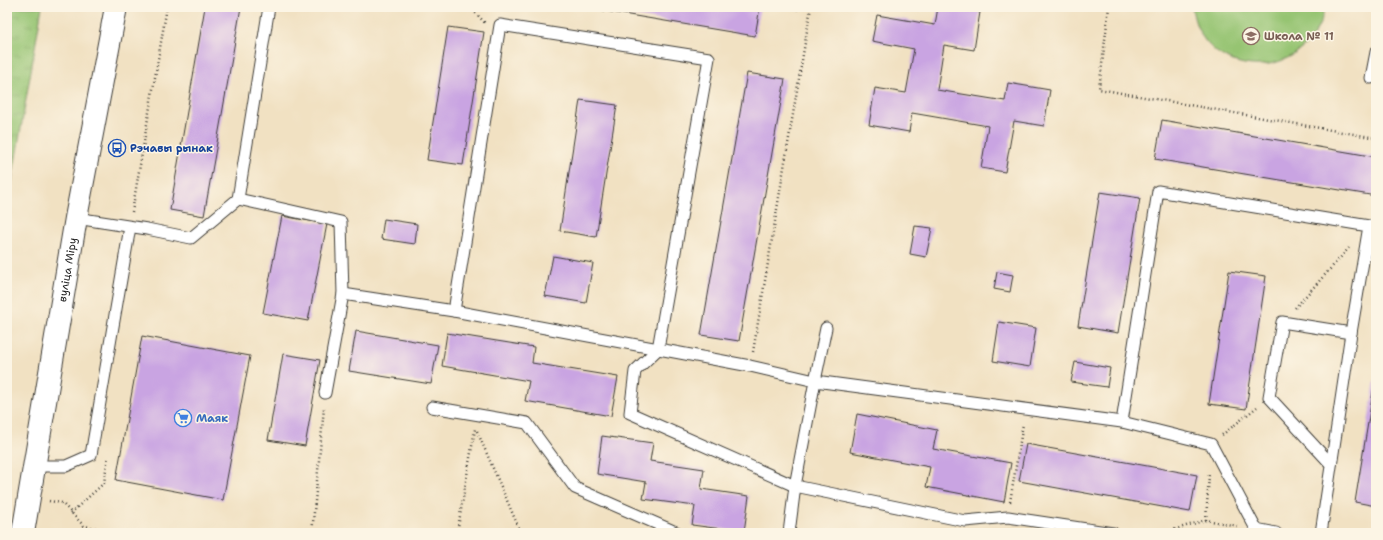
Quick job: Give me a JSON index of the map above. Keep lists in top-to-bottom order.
{
  "streets": {
    "main road": ["вуліца Міру"]
  },
  "places": {
    "school or university": ["Школа № 11"],
    "bus stop": ["Рэчавы рынак"],
    "supermarket": ["Маяк"]
  }
}
